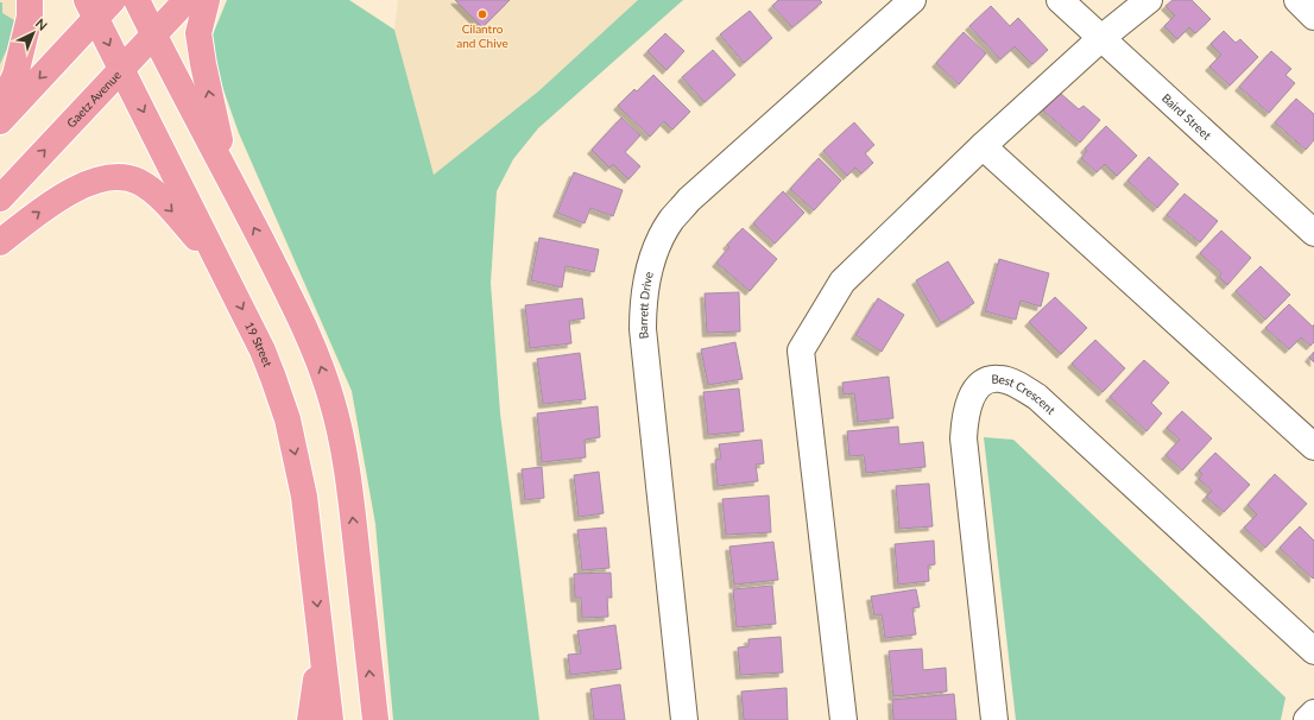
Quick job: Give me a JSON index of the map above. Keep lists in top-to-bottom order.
{
  "streets": {
    "main road": ["Gaetz Avenue", "19 Street"],
    "street": ["Baird Street", "Barrett Drive", "Best Crescent"]
  },
  "crossings": [
    ["Gaetz Avenue", "19 Street"]
  ],
  "places": ["Cilantro and Chive"],
  "north": "top right"
}
